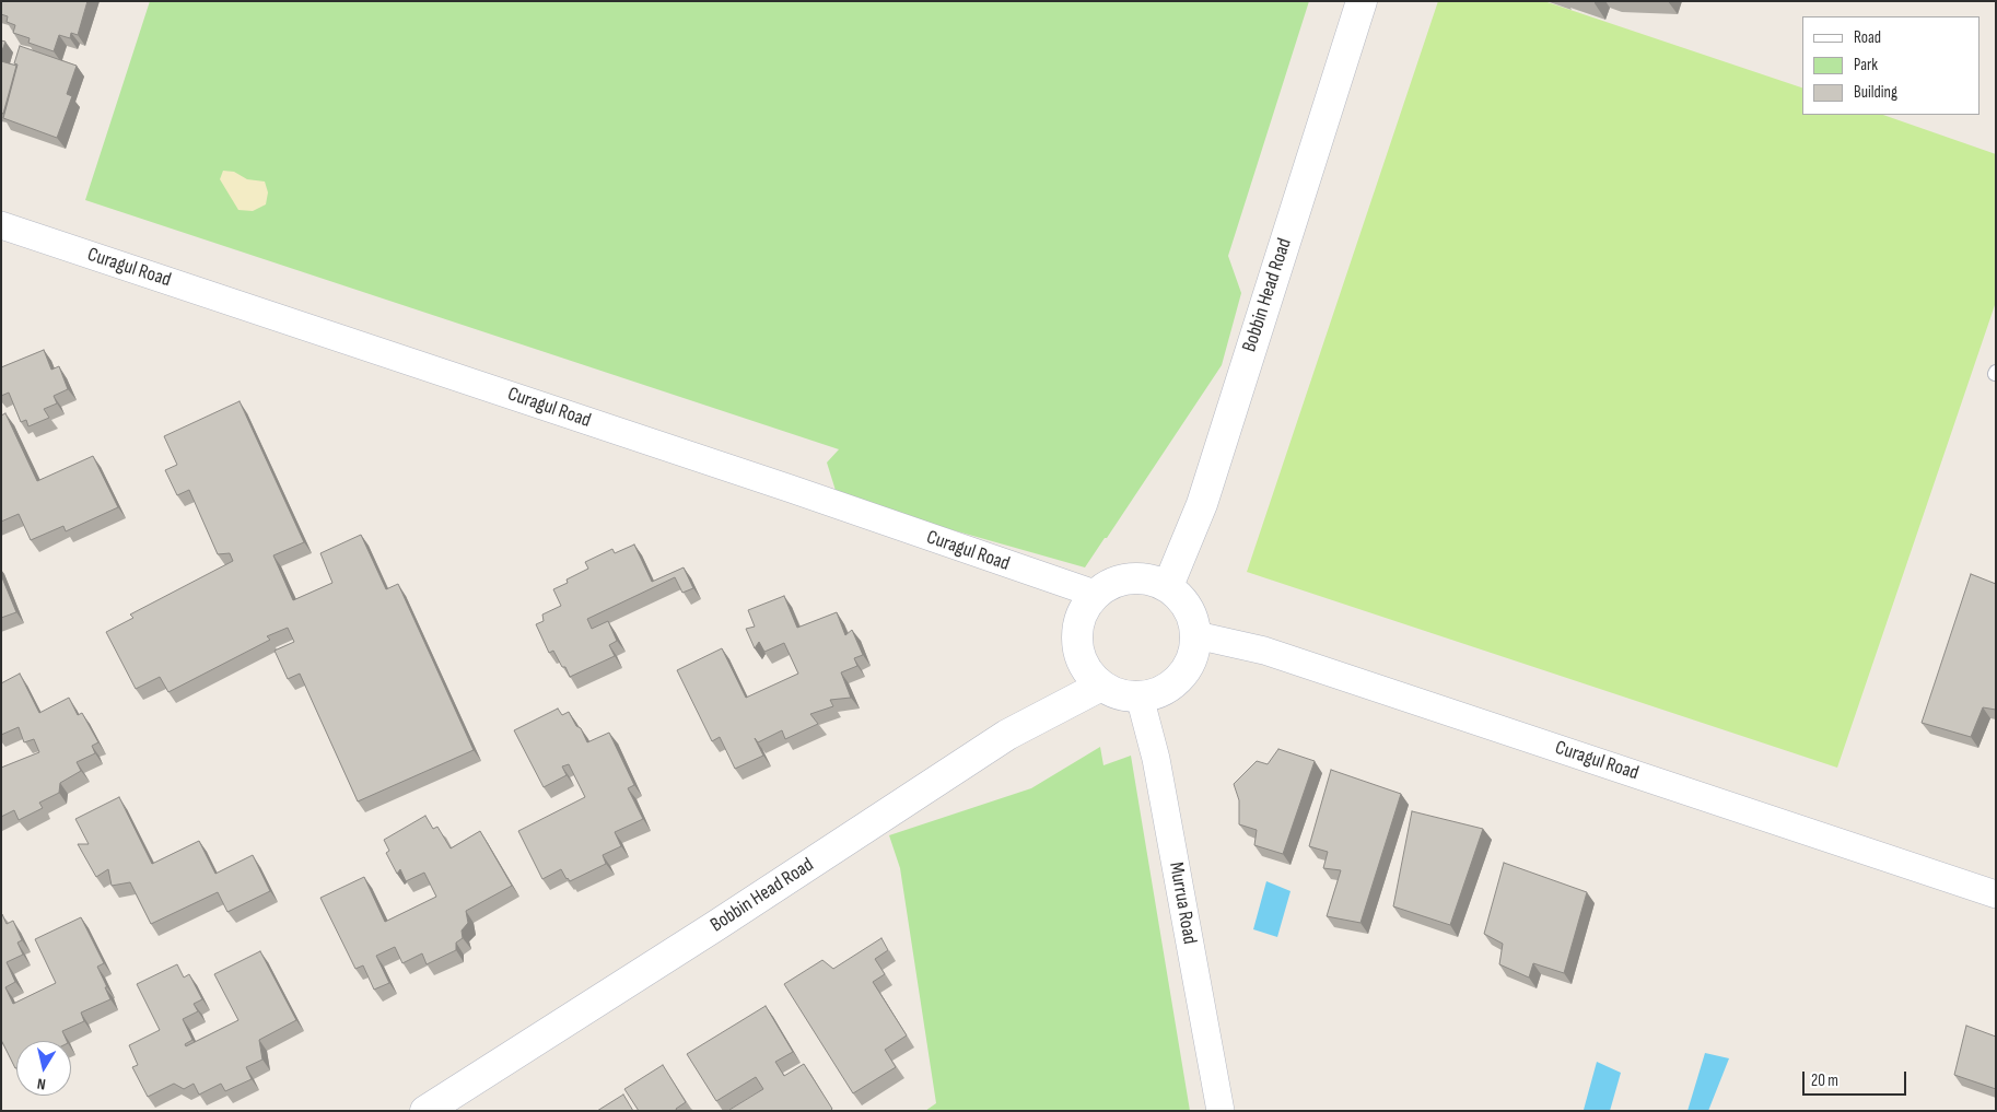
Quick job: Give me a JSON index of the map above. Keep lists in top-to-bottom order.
{
  "streets": {
    "main road": ["Bobbin Head Road"],
    "street": ["Curagul Road", "Murrua Road"]
  },
  "crossings": [
    ["Curagul Road", "Bobbin Head Road"],
    ["Curagul Road", "Murrua Road"],
    ["Bobbin Head Road", "Murrua Road"]
  ],
  "legend": ["Road", "Park", "Building"],
  "scale_bar": "20 m",
  "north": "bottom"
}
